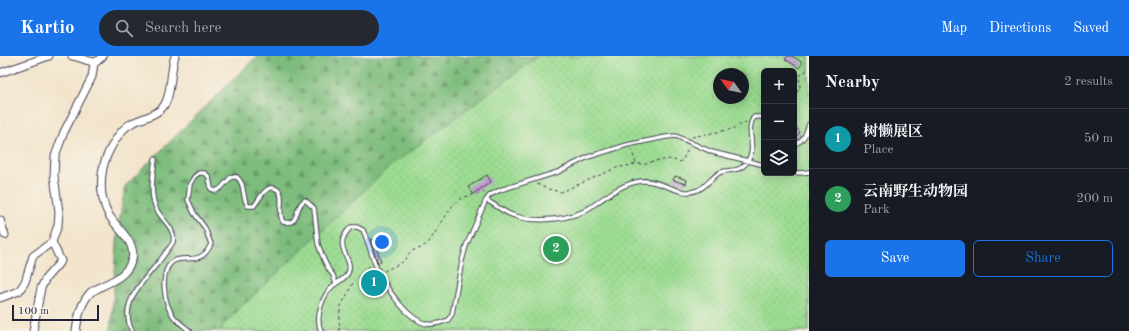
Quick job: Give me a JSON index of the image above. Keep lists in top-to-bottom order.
{
  "scale_bar": "100 m",
  "north": "top left",
  "page": {
    "header": "Kartio",
    "search": "Search here",
    "nav": ["Map", "Directions", "Saved"],
    "heading": ["Nearby", "2 results"],
    "map_buttons": ["+", "−"],
    "list": [
      {
        "mark": "1",
        "name": "树懒展区",
        "note": "Place",
        "value": "50 m"
      },
      {
        "mark": "2",
        "name": "云南野生动物园",
        "note": "Park",
        "value": "200 m"
      }
    ],
    "buttons": ["Save", "Share"],
    "pins": ["2", "1"],
    "scale": "100 m"
  }
}
